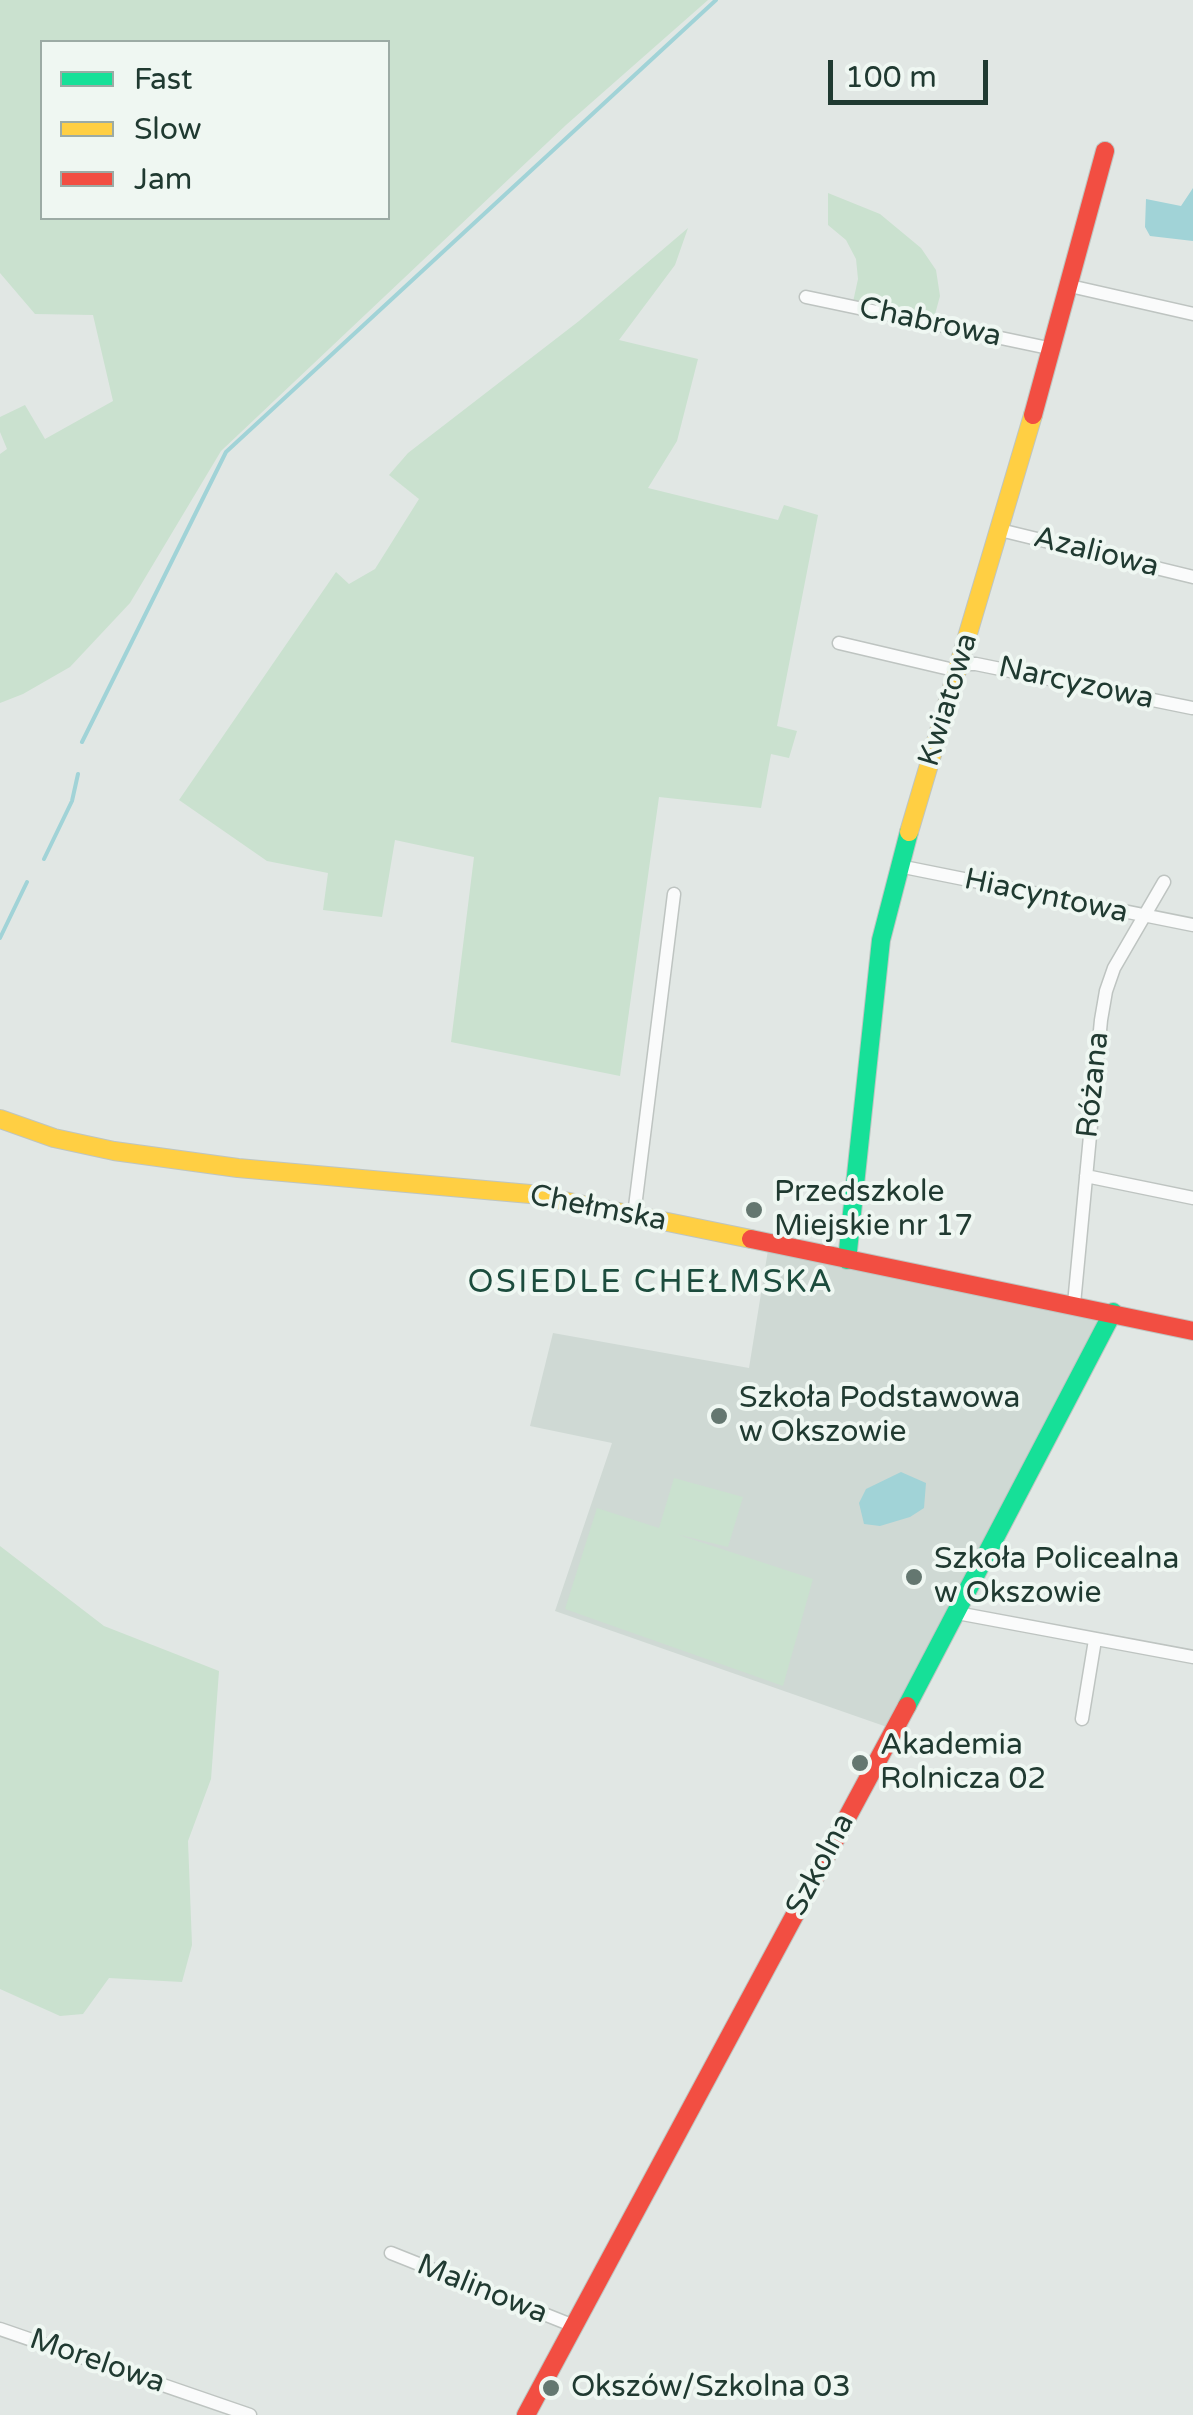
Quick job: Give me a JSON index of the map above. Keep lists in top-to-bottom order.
{
  "streets": {
    "street": [
      "Chabrowa",
      "Azaliowa",
      "Narcyzowa",
      "Kwiatowa",
      "Hiacyntowa",
      "Różana",
      "Chełmska",
      "Szkolna",
      "Malinowa",
      "Morelowa"
    ]
  },
  "crossings": [
    ["Chabrowa", "Kwiatowa"],
    ["Azaliowa", "Kwiatowa"],
    ["Narcyzowa", "Kwiatowa"],
    ["Kwiatowa", "Hiacyntowa"],
    ["Kwiatowa", "Chełmska"],
    ["Hiacyntowa", "Różana"],
    ["Różana", "Chełmska"],
    ["Chełmska", "Szkolna"],
    ["Szkolna", "Malinowa"]
  ],
  "districts": ["OSIEDLE CHEŁMSKA"],
  "places": [
    "Przedszkole Miejskie nr 17",
    "Szkoła Podstawowa w Okszowie",
    "Szkoła Policealna w Okszowie",
    "Akademia Rolnicza 02",
    "Okszów/Szkolna 03"
  ],
  "legend": ["Fast", "Slow", "Jam"],
  "scale_bar": "100 m"
}
